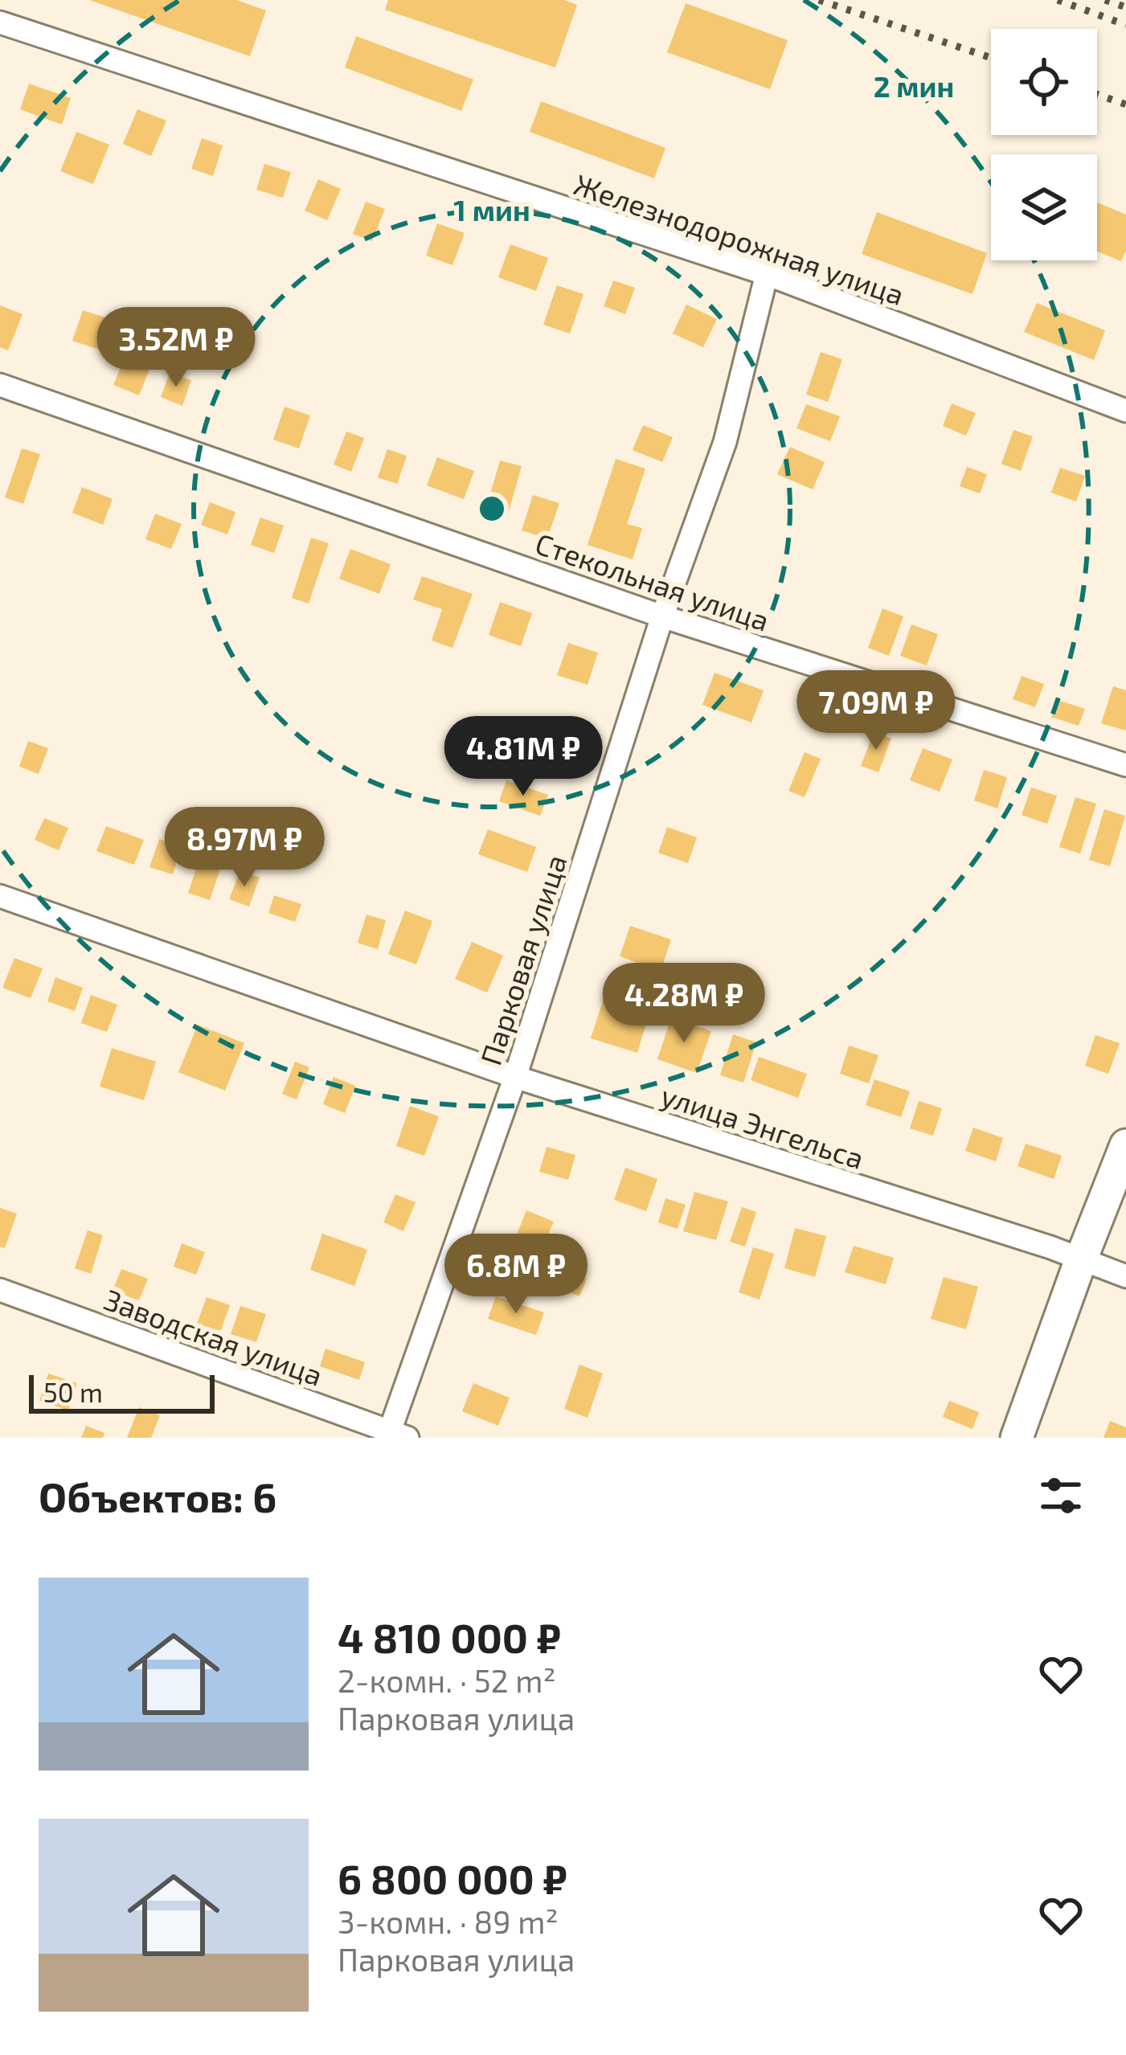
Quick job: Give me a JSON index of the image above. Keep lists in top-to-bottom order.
{
  "streets": {
    "street": [
      "Железнодорожная улица",
      "Стекольная улица",
      "Парковая улица",
      "улица Энгельса",
      "Заводская улица"
    ]
  },
  "crossings": [
    ["Железнодорожная улица", "Парковая улица"],
    ["Стекольная улица", "Парковая улица"],
    ["Парковая улица", "улица Энгельса"],
    ["Парковая улица", "Заводская улица"]
  ],
  "scale_bar": "50 m",
  "page": {
    "price": [
      "3.52M ₽",
      "7.09M ₽",
      "4.81M ₽",
      "8.97M ₽",
      "4.28M ₽",
      "6.8M ₽"
    ],
    "scale": "50 m",
    "heading": "Объектов: 6",
    "list": [
      {
        "name": "4 810 000 ₽",
        "note": "2-комн. · 52 m² · Парковая улица"
      },
      {
        "name": "6 800 000 ₽",
        "note": "3-комн. · 89 m² · Парковая улица"
      }
    ]
  },
  "rings": ["2 мин", "1 мин"]
}
